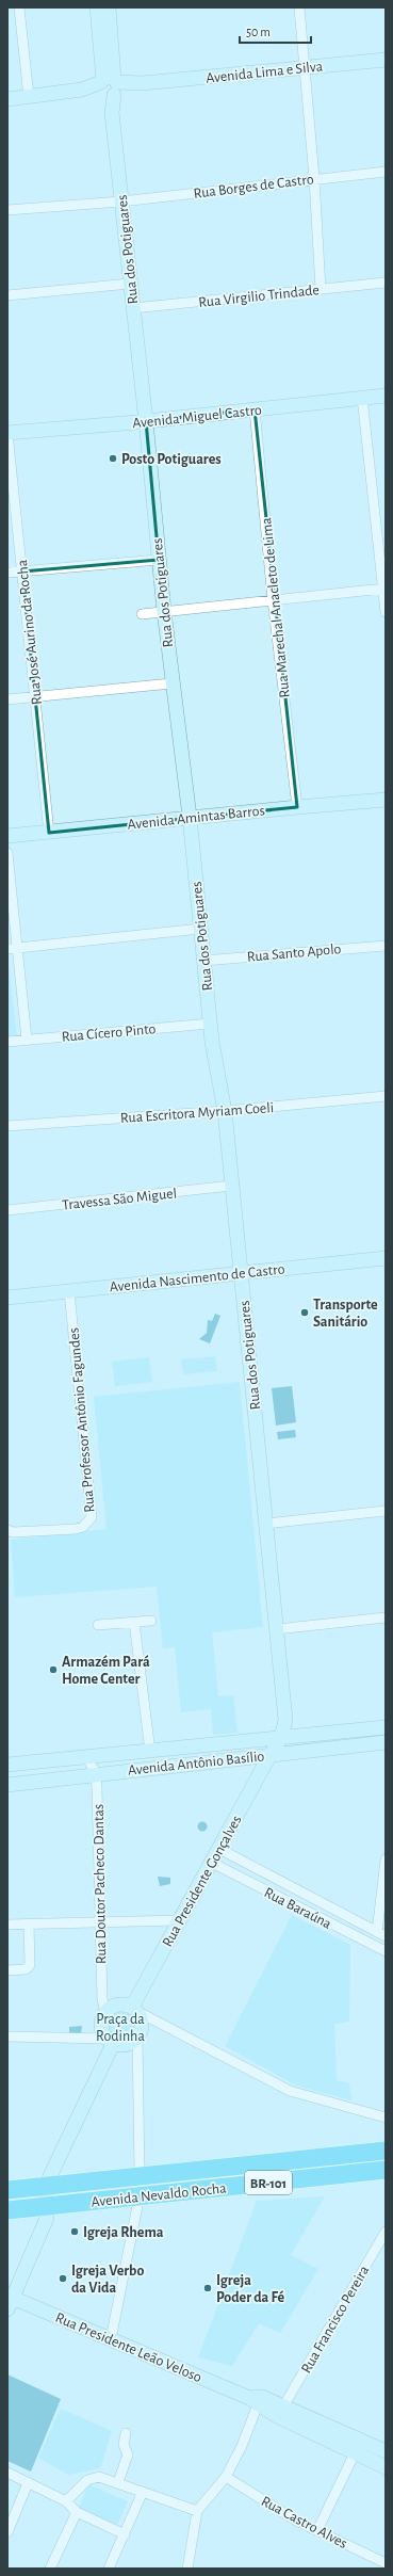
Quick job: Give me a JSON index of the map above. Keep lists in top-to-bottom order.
{
  "streets": {
    "highway": ["BR-101", "Avenida Nevaldo Rocha"],
    "street": [
      "Avenida Lima e Silva",
      "Rua Borges de Castro",
      "Rua dos Potiguares",
      "Rua Virgilio Trindade",
      "Avenida Miguel Castro",
      "Rua Marechal Anacleto de Lima",
      "Rua José Aurino da Rocha",
      "Avenida Amintas Barros",
      "Rua Santo Apolo",
      "Rua Cícero Pinto",
      "Rua Escritora Myriam Coeli",
      "Travessa São Miguel",
      "Avenida Nascimento de Castro",
      "Rua Professor Antônio Fagundes",
      "Avenida Antônio Basílio",
      "Rua Presidente Gonçalves",
      "Rua Doutor Pacheco Dantas",
      "Rua Baraúna",
      "Rua Francisco Pereira",
      "Rua Presidente Leão Veloso",
      "Rua Castro Alves"
    ]
  },
  "crossings": [
    ["Avenida Lima e Silva", "Rua dos Potiguares"],
    ["Rua Borges de Castro", "Rua dos Potiguares"],
    ["Rua dos Potiguares", "Rua Virgilio Trindade"],
    ["Rua dos Potiguares", "Avenida Miguel Castro"],
    ["Rua dos Potiguares", "Avenida Amintas Barros"],
    ["Rua dos Potiguares", "Rua Santo Apolo"],
    ["Rua dos Potiguares", "Rua Cícero Pinto"],
    ["Rua dos Potiguares", "Rua Escritora Myriam Coeli"],
    ["Rua dos Potiguares", "Travessa São Miguel"],
    ["Rua dos Potiguares", "Avenida Nascimento de Castro"],
    ["Rua dos Potiguares", "Avenida Antônio Basílio"],
    ["Rua dos Potiguares", "Rua Presidente Gonçalves"],
    ["Avenida Miguel Castro", "Rua Marechal Anacleto de Lima"],
    ["Avenida Miguel Castro", "Rua José Aurino da Rocha"],
    ["Rua Marechal Anacleto de Lima", "Avenida Amintas Barros"],
    ["Rua José Aurino da Rocha", "Avenida Amintas Barros"],
    ["Avenida Nascimento de Castro", "Rua Professor Antônio Fagundes"],
    ["Avenida Antônio Basílio", "Rua Presidente Gonçalves"],
    ["Avenida Antônio Basílio", "Rua Doutor Pacheco Dantas"],
    ["Rua Presidente Gonçalves", "Rua Doutor Pacheco Dantas"],
    ["Rua Presidente Gonçalves", "Rua Baraúna"],
    ["Rua Francisco Pereira", "Rua Presidente Leão Veloso"]
  ],
  "parks": ["Praça da Rodinha"],
  "places": [
    "Posto Potiguares",
    "Transporte Sanitário",
    "Armazém Pará Home Center",
    "Igreja Rhema",
    "Igreja Verbo da Vida",
    "Igreja Poder da Fé"
  ],
  "scale_bar": "50 m"
}
